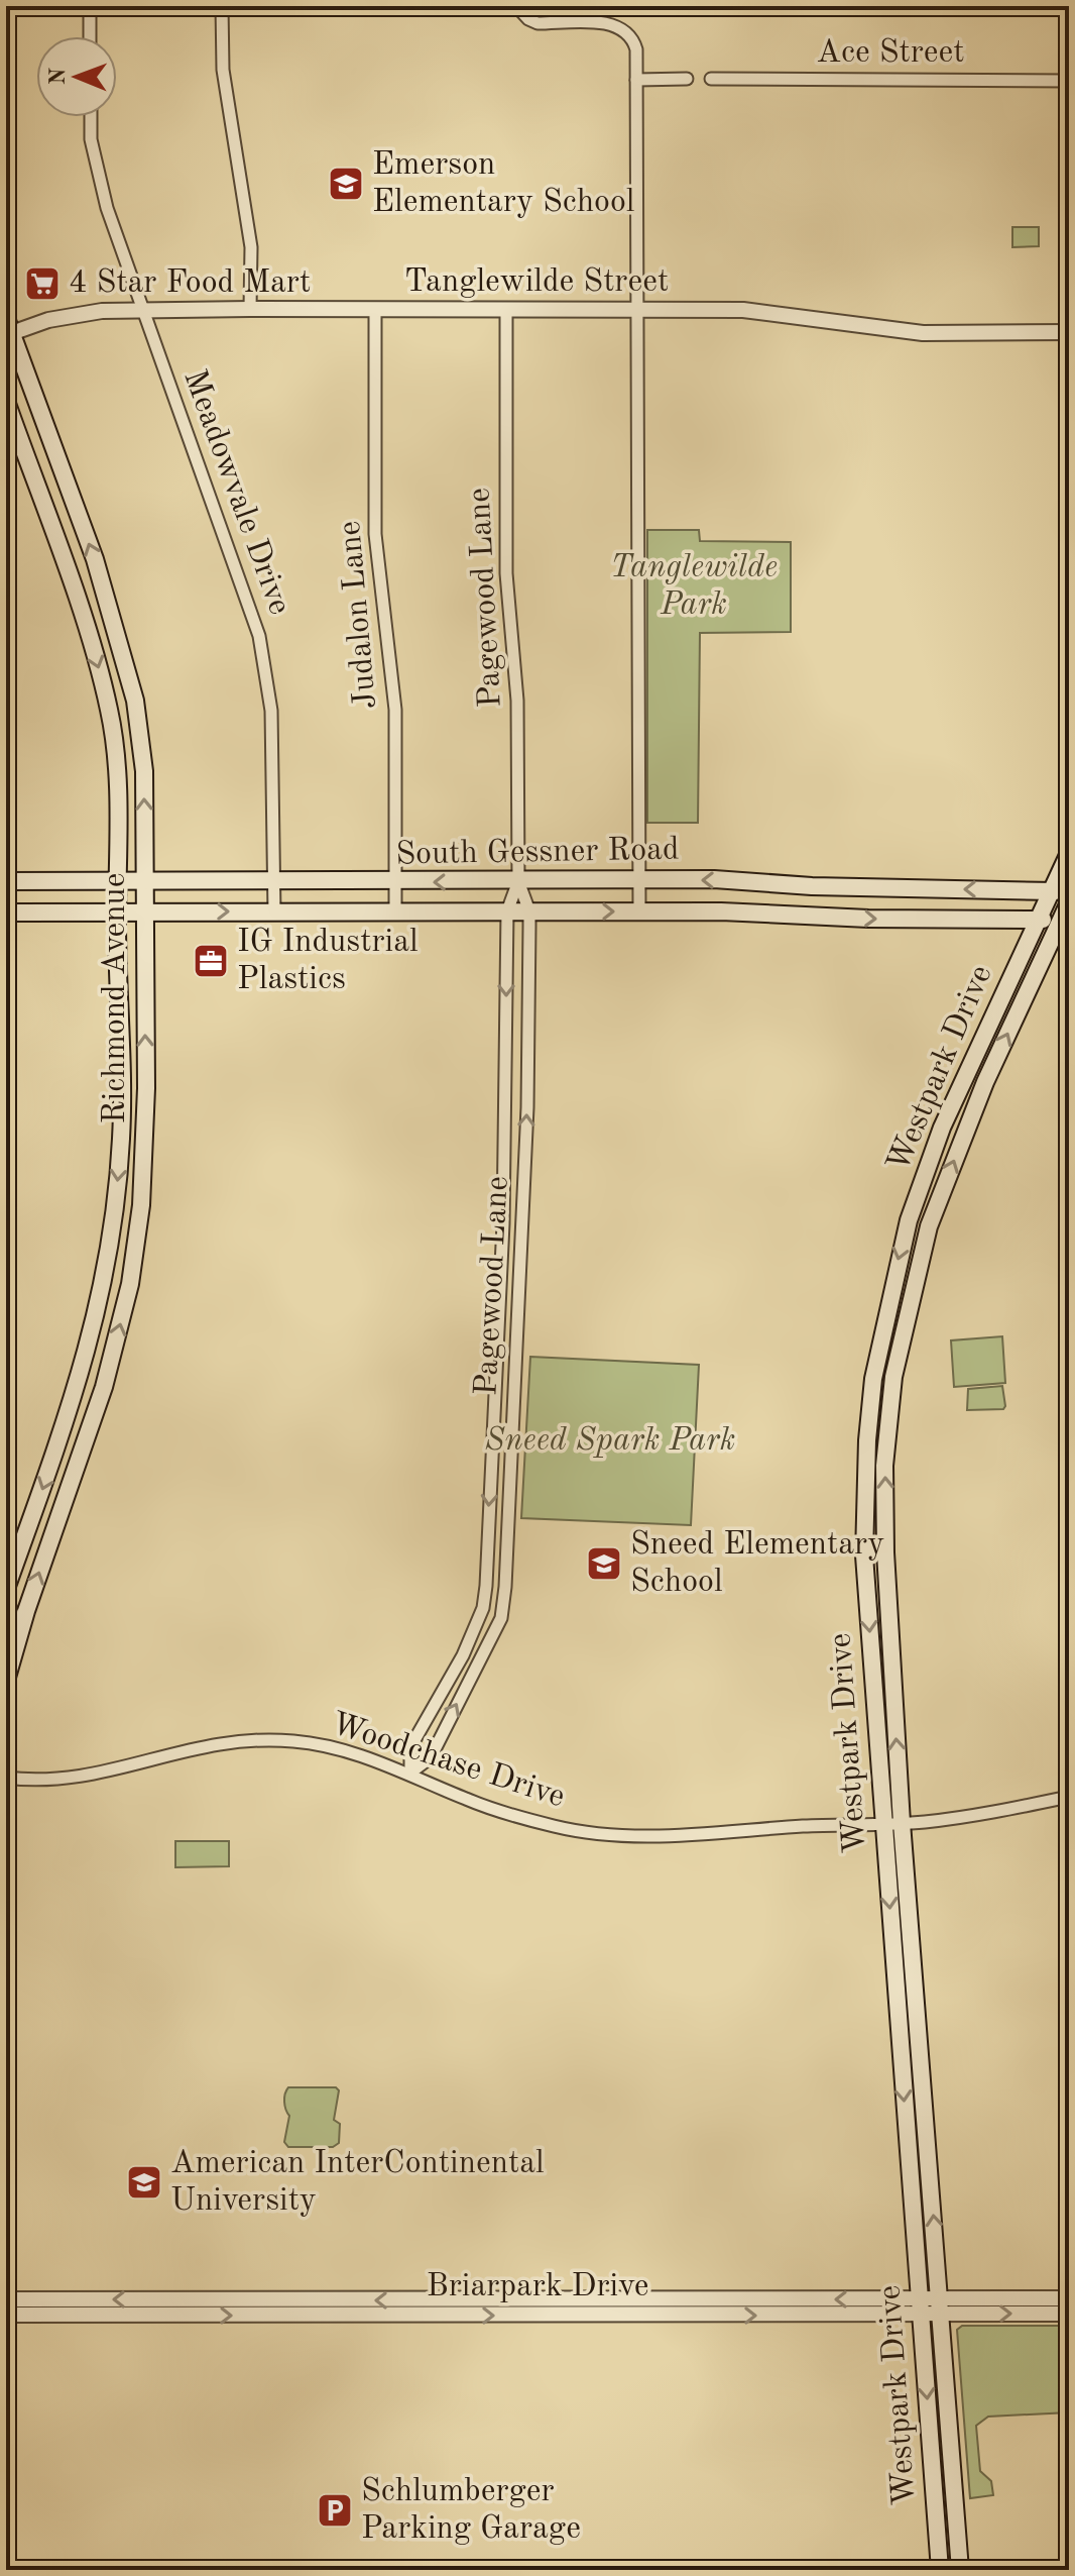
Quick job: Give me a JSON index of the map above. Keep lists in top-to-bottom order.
{
  "streets": {
    "main road": ["South Gessner Road", "Richmond Avenue", "Westpark Drive"],
    "street": [
      "Ace Street",
      "Tanglewilde Street",
      "Meadowvale Drive",
      "Pagewood Lane",
      "Judalon Lane",
      "Woodchase Drive",
      "Briarpark Drive"
    ]
  },
  "crossings": [
    ["Tanglewilde Street", "Meadowvale Drive"],
    ["Tanglewilde Street", "Pagewood Lane"],
    ["Tanglewilde Street", "Judalon Lane"],
    ["Tanglewilde Street", "Richmond Avenue"],
    ["Meadowvale Drive", "South Gessner Road"],
    ["Pagewood Lane", "South Gessner Road"],
    ["Pagewood Lane", "Woodchase Drive"],
    ["Judalon Lane", "South Gessner Road"],
    ["South Gessner Road", "Richmond Avenue"],
    ["South Gessner Road", "Westpark Drive"],
    ["Westpark Drive", "Woodchase Drive"],
    ["Westpark Drive", "Briarpark Drive"]
  ],
  "parks": ["Tanglewilde Park", "Sneed Spark Park"],
  "places": {
    "school or university": ["Emerson Elementary School", "Sneed Elementary School", "American InterContinental University"],
    "supermarket": ["4 Star Food Mart"],
    "office": ["IG Industrial Plastics"],
    "parking": ["Schlumberger Parking Garage"]
  },
  "north": "left"
}
